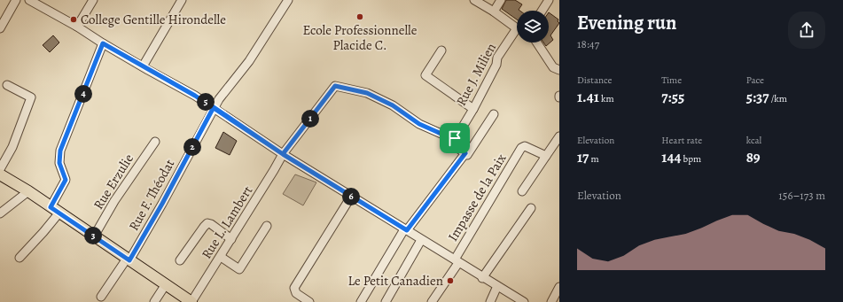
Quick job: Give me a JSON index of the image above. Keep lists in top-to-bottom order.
{
  "streets": {
    "street": [
      "Rue J. Milien",
      "Rue Erzulie",
      "Rue F. Théodat",
      "Impasse de la Paix",
      "Rue L. Lambert"
    ]
  },
  "crossings": [
    ["Rue J. Milien", "Rue L. Lambert"]
  ],
  "places": ["Ecole Professionnelle Placide C.", "College Gentille Hirondelle", "Le Petit Canadien"],
  "page": {
    "heading": ["Evening run", "18:47"],
    "stats": [
      ["Distance", "1.41 km"],
      ["Time", "7:55"],
      ["Pace", "5:37 /km"],
      ["Elevation", "17 m"],
      ["Heart rate", "144 bpm"],
      ["kcal", "89"]
    ],
    "pins": [
      "4",
      "5",
      "1",
      "2",
      "6",
      "3"
    ],
    "chart": ["Elevation", "156–173 m"]
  }
}
